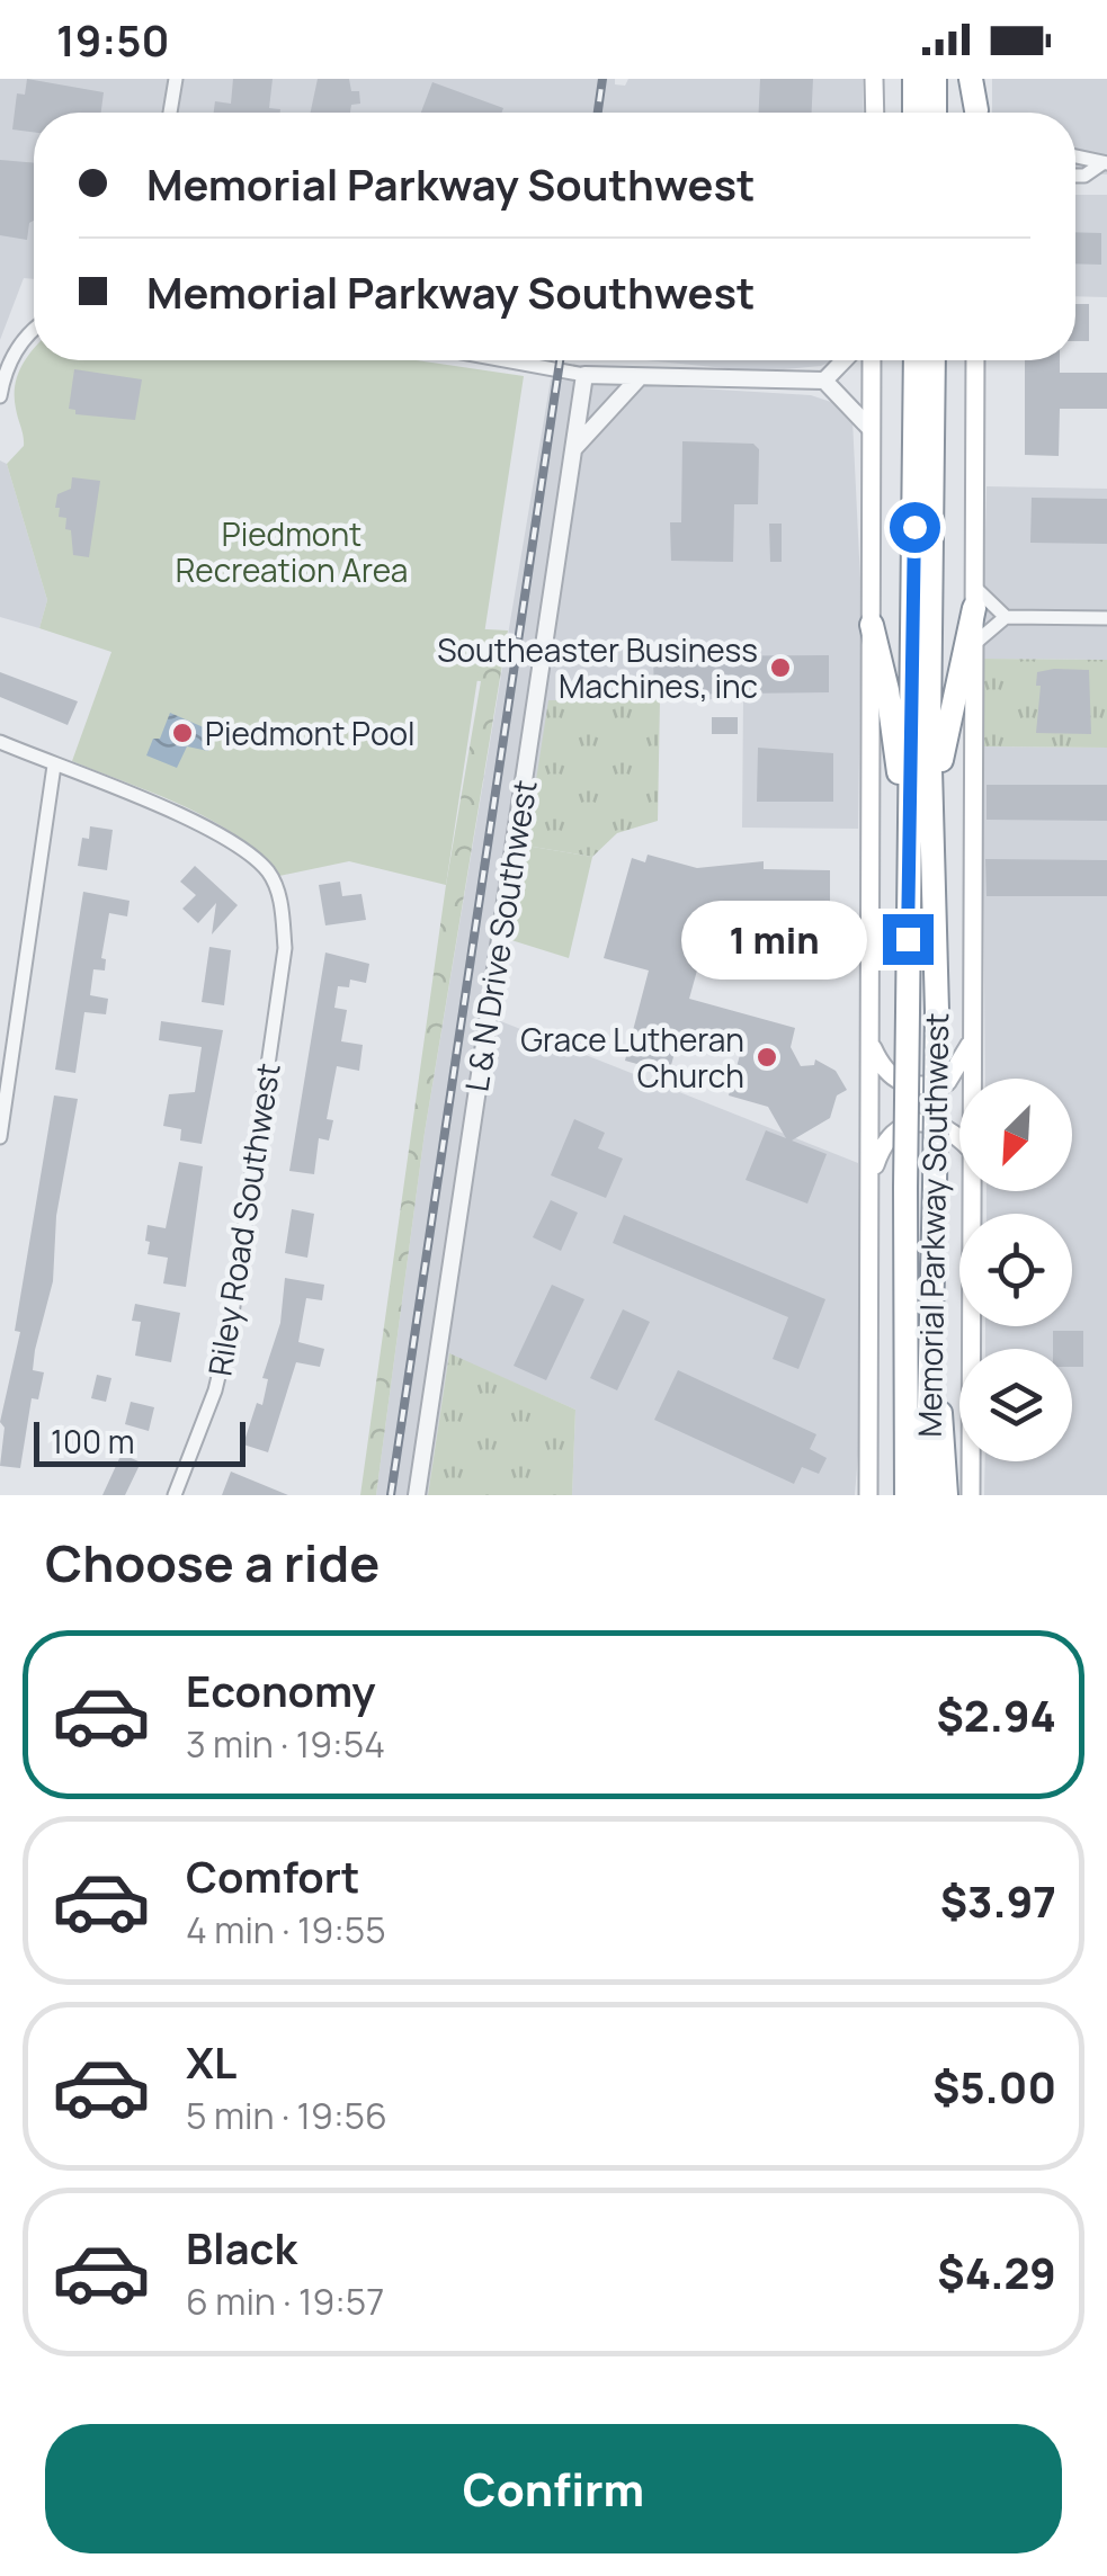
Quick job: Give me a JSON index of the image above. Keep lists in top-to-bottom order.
{
  "streets": {
    "highway": ["Memorial Parkway Southwest"],
    "street": ["L & N Drive Southwest", "Riley Road Southwest"]
  },
  "parks": ["Piedmont Recreation Area"],
  "places": ["Southeaster Business Machines, inc", "Piedmont Pool", "Grace Lutheran Church"],
  "scale_bar": "100 m",
  "north": "bottom left",
  "page": {
    "status": "19:50",
    "banner": ["Memorial Parkway Southwest", "Memorial Parkway Southwest"],
    "bubble": "1 min",
    "scale": "100 m",
    "heading": "Choose a ride",
    "list": [
      {
        "name": "Economy",
        "note": "3 min · 19:54",
        "value": "$2.94"
      },
      {
        "name": "Comfort",
        "note": "4 min · 19:55",
        "value": "$3.97"
      },
      {
        "name": "XL",
        "note": "5 min · 19:56",
        "value": "$5.00"
      },
      {
        "name": "Black",
        "note": "6 min · 19:57",
        "value": "$4.29"
      }
    ],
    "buttons": "Confirm"
  }
}
